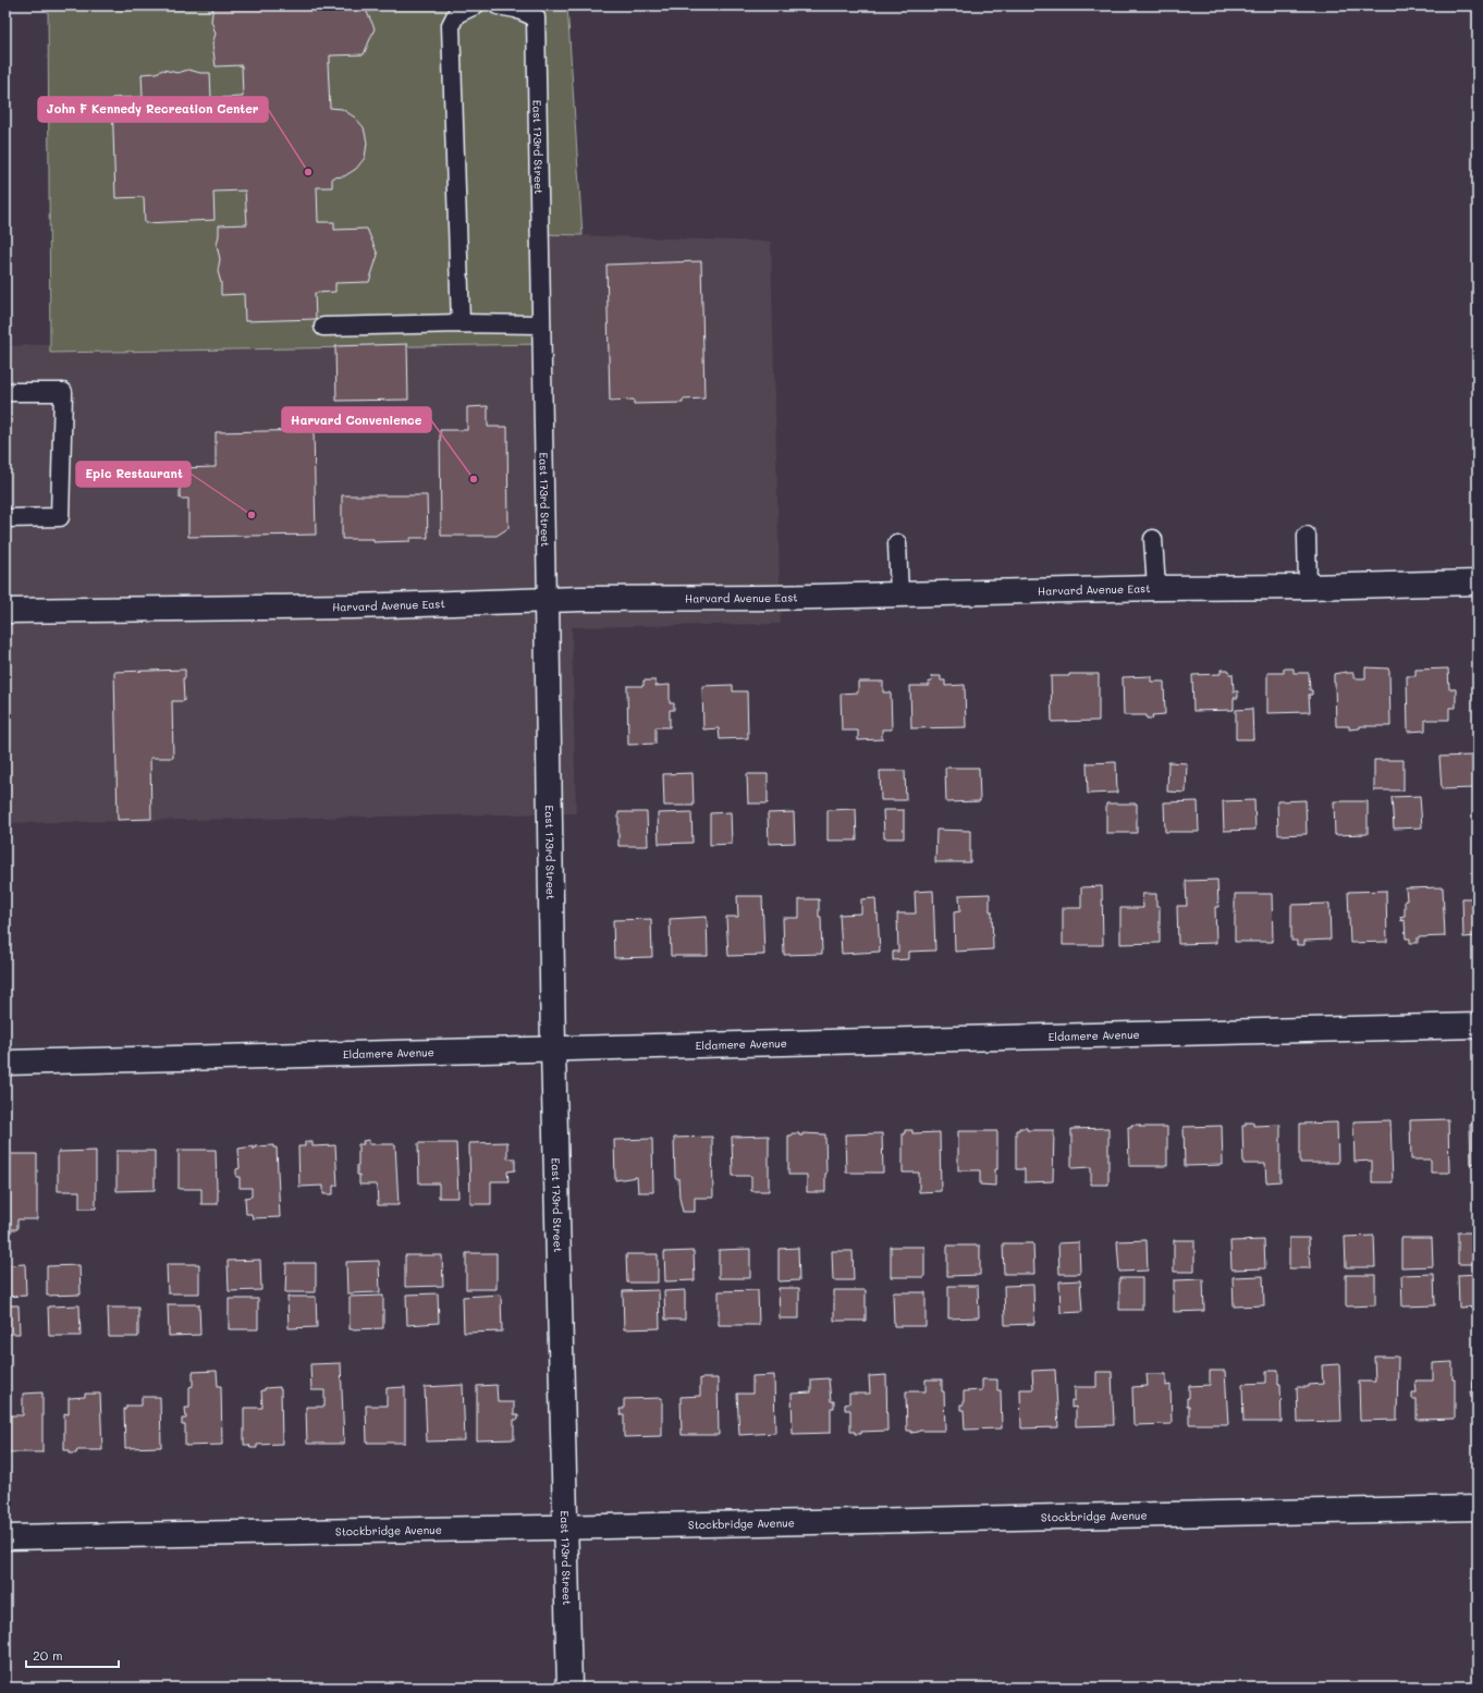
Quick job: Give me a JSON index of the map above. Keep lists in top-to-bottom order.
{
  "streets": {
    "street": [
      "East 173rd Street",
      "Harvard Avenue East",
      "Eldamere Avenue",
      "Stockbridge Avenue"
    ]
  },
  "crossings": [
    ["East 173rd Street", "Harvard Avenue East"],
    ["East 173rd Street", "Eldamere Avenue"],
    ["East 173rd Street", "Stockbridge Avenue"]
  ],
  "places": ["John F Kennedy Recreation Center", "Harvard Convenience", "Epic Restaurant"],
  "scale_bar": "20 m"
}
